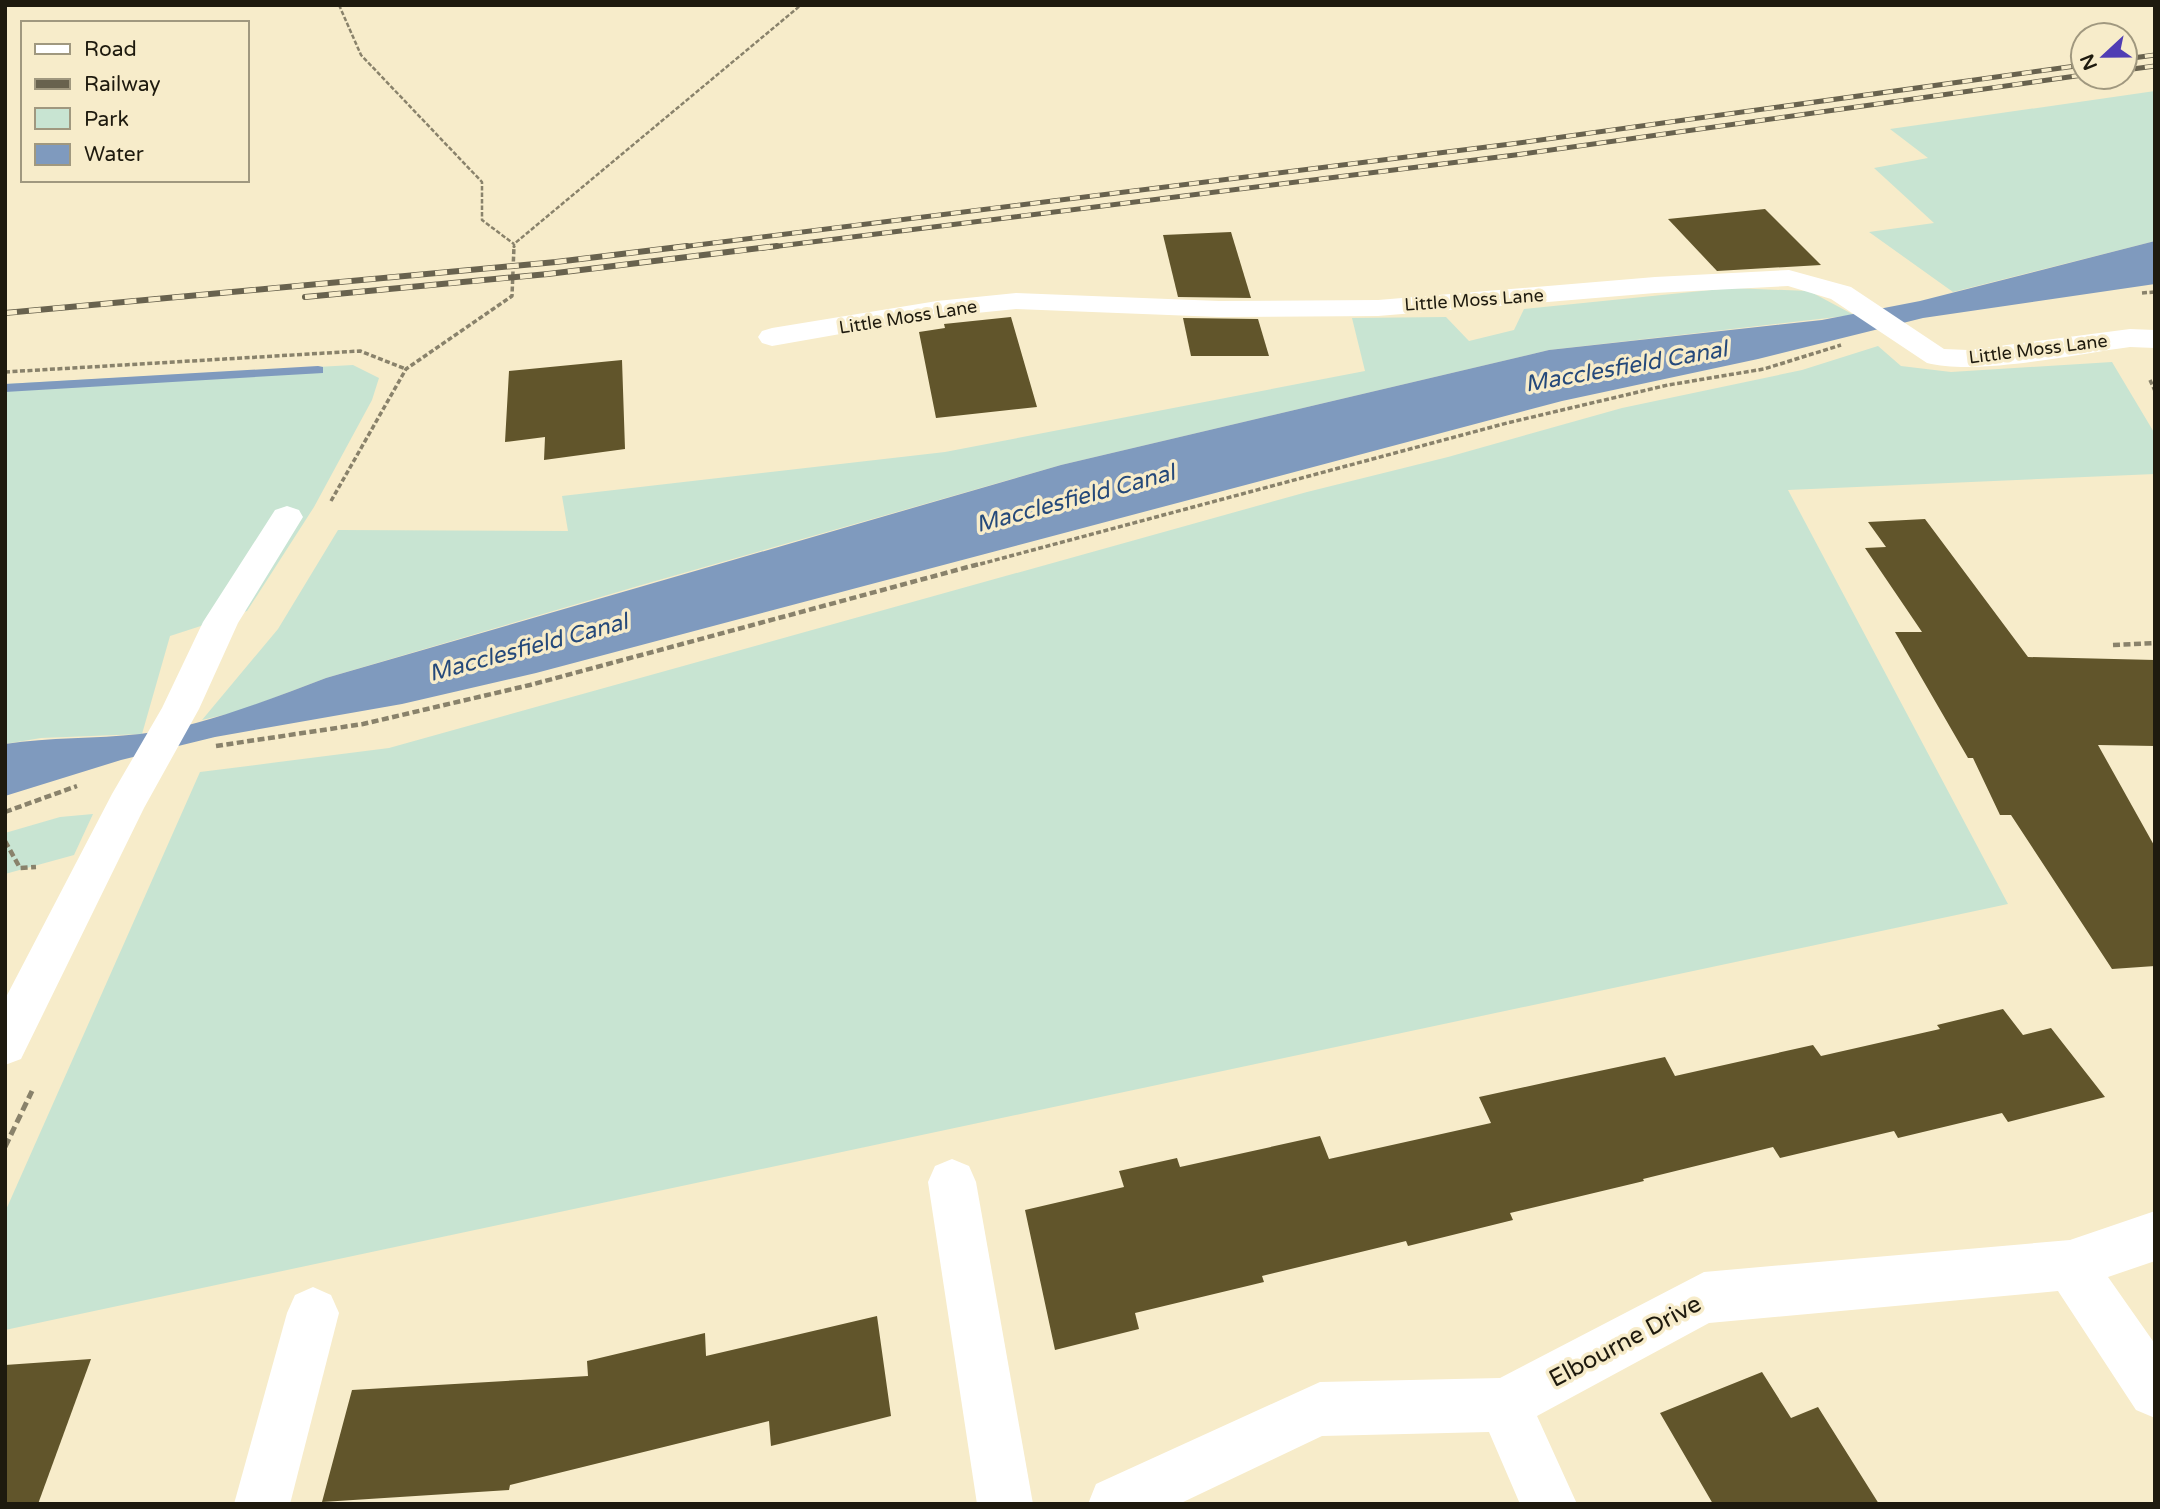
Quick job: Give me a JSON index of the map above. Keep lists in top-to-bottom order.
{
  "streets": {
    "street": ["Little Moss Lane", "Elbourne Drive"]
  },
  "water": ["Macclesfield Canal"],
  "legend": [
    "Road",
    "Railway",
    "Park",
    "Water"
  ],
  "north": "left"
}
